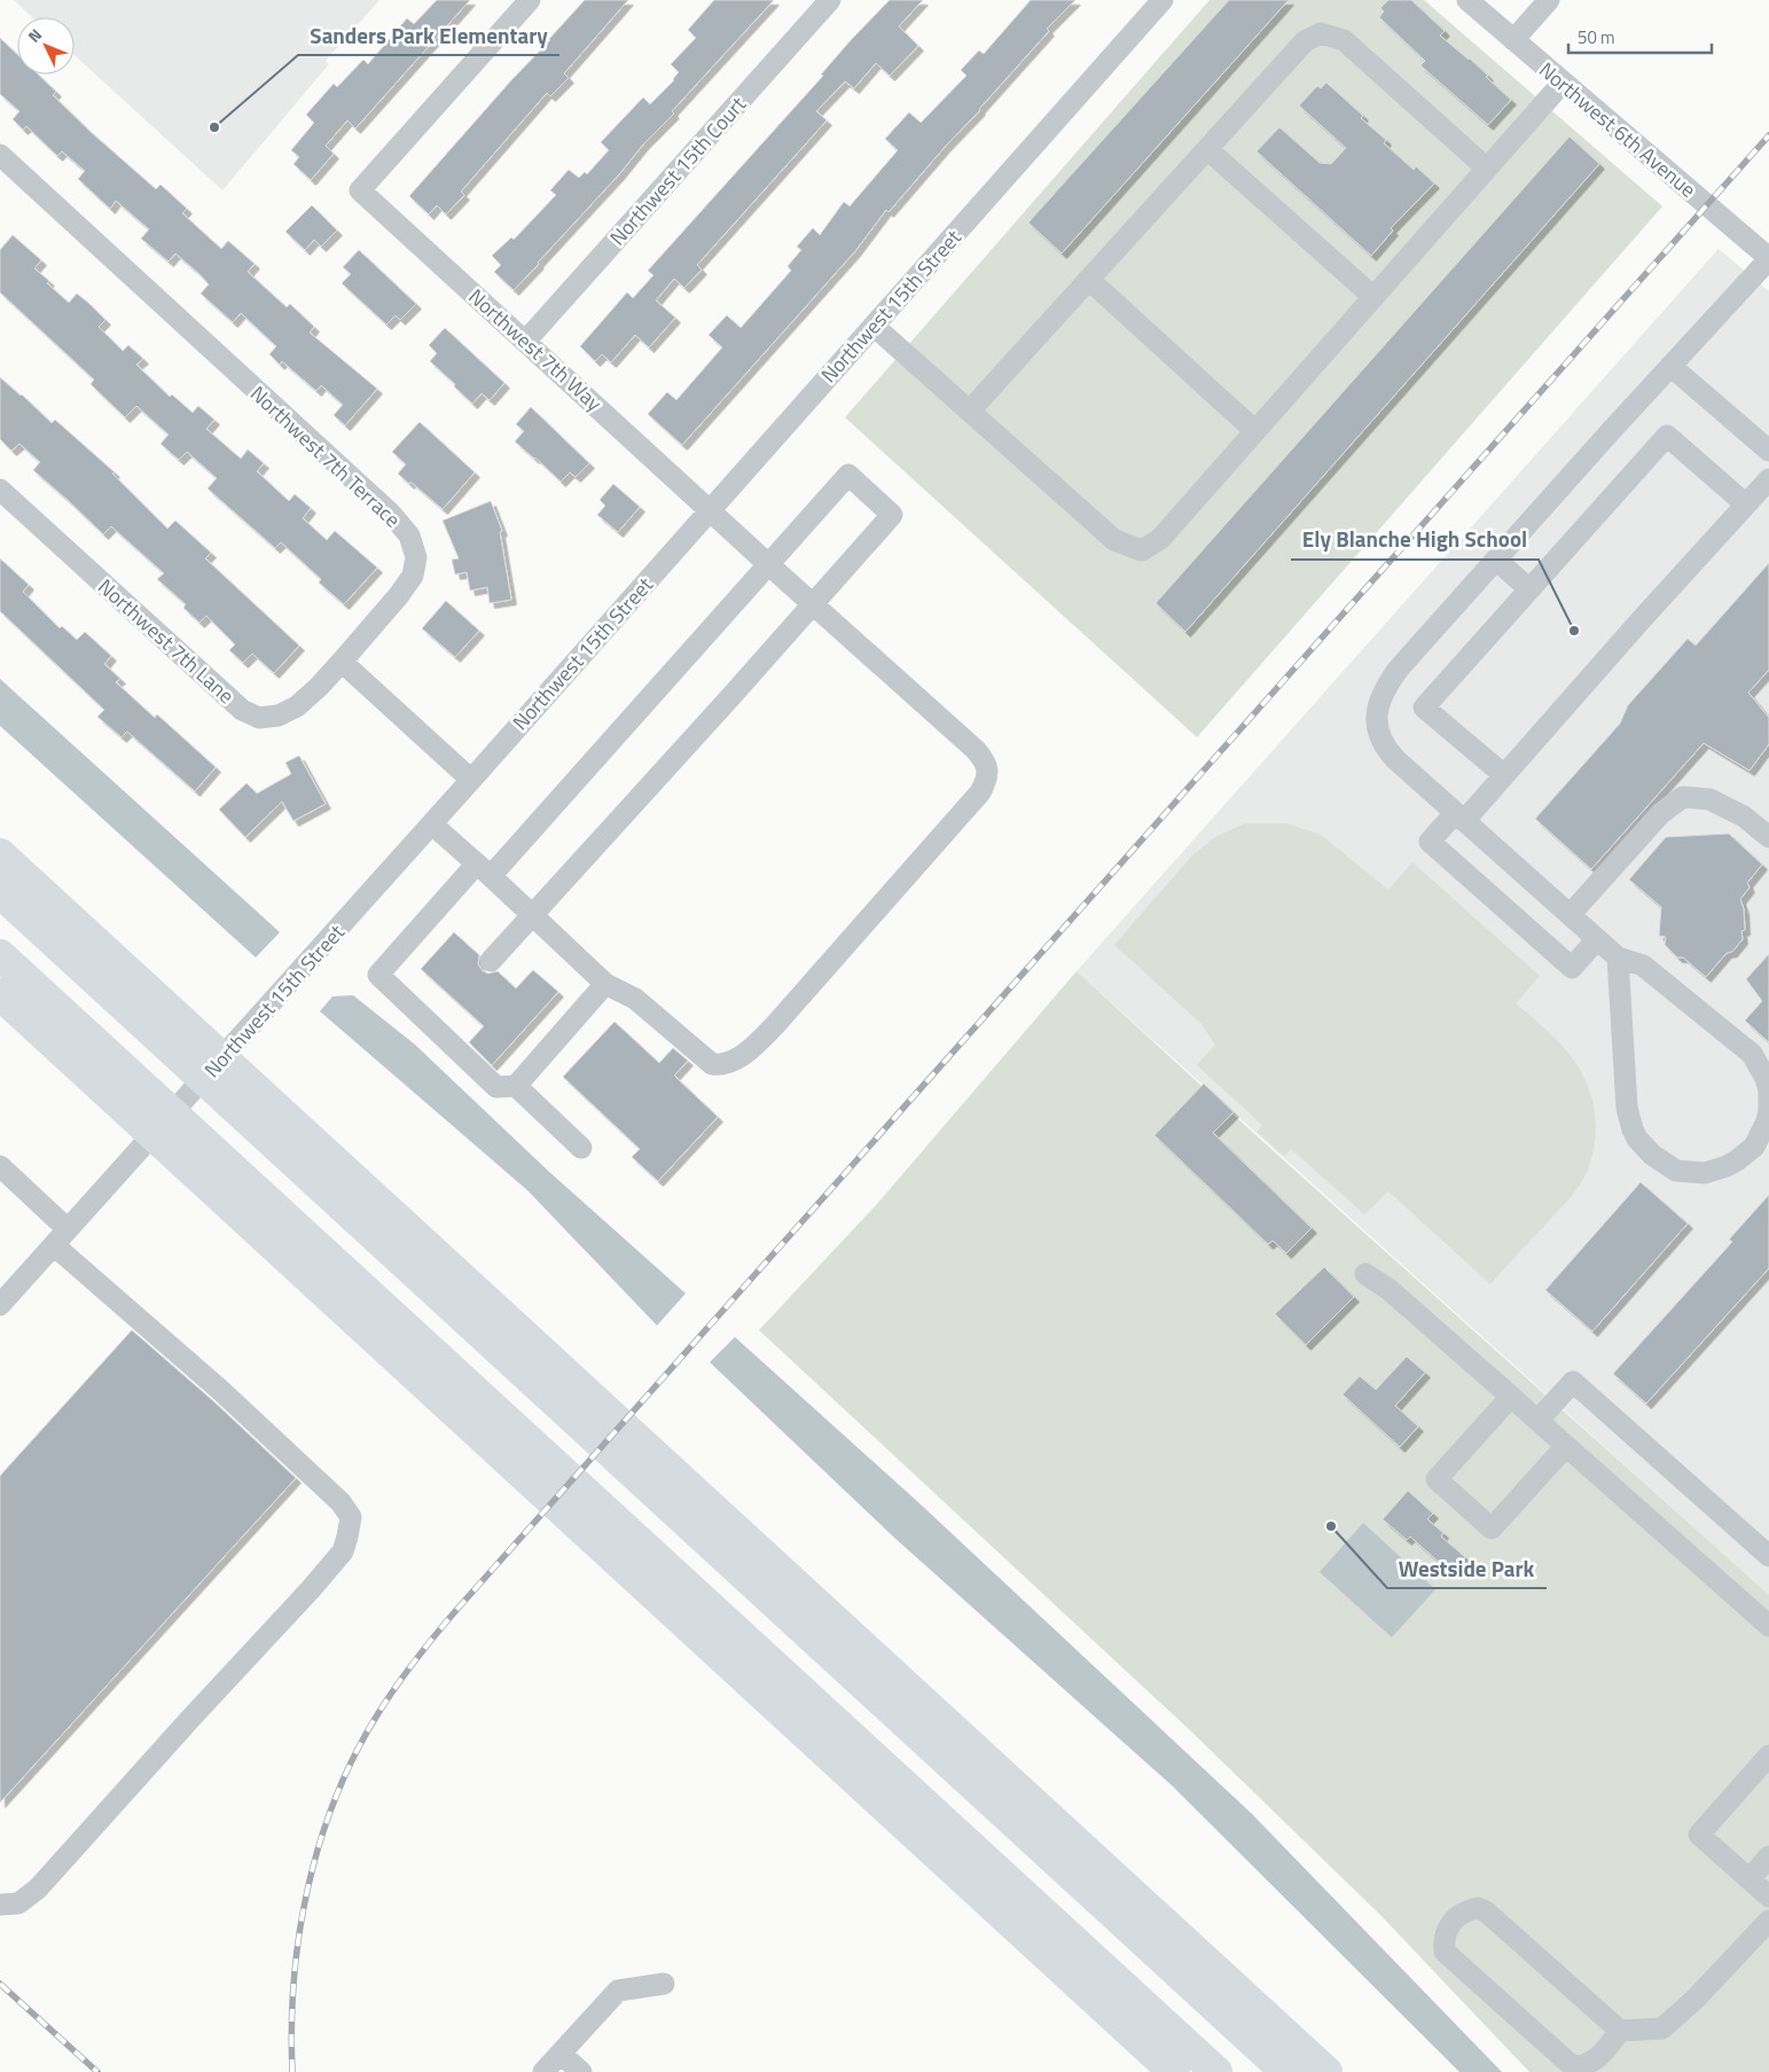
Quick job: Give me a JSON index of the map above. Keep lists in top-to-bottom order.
{
  "streets": {
    "street": [
      "Northwest 6th Avenue",
      "Northwest 15th Court",
      "Northwest 15th Street",
      "Northwest 7th Way",
      "Northwest 7th Terrace",
      "Northwest 7th Lane"
    ]
  },
  "crossings": [
    ["Northwest 15th Court", "Northwest 7th Way"],
    ["Northwest 15th Street", "Northwest 7th Way"],
    ["Northwest 7th Terrace", "Northwest 7th Lane"]
  ],
  "places": ["Sanders Park Elementary", "Ely Blanche High School", "Westside Park"],
  "scale_bar": "50 m",
  "north": "top left"
}
